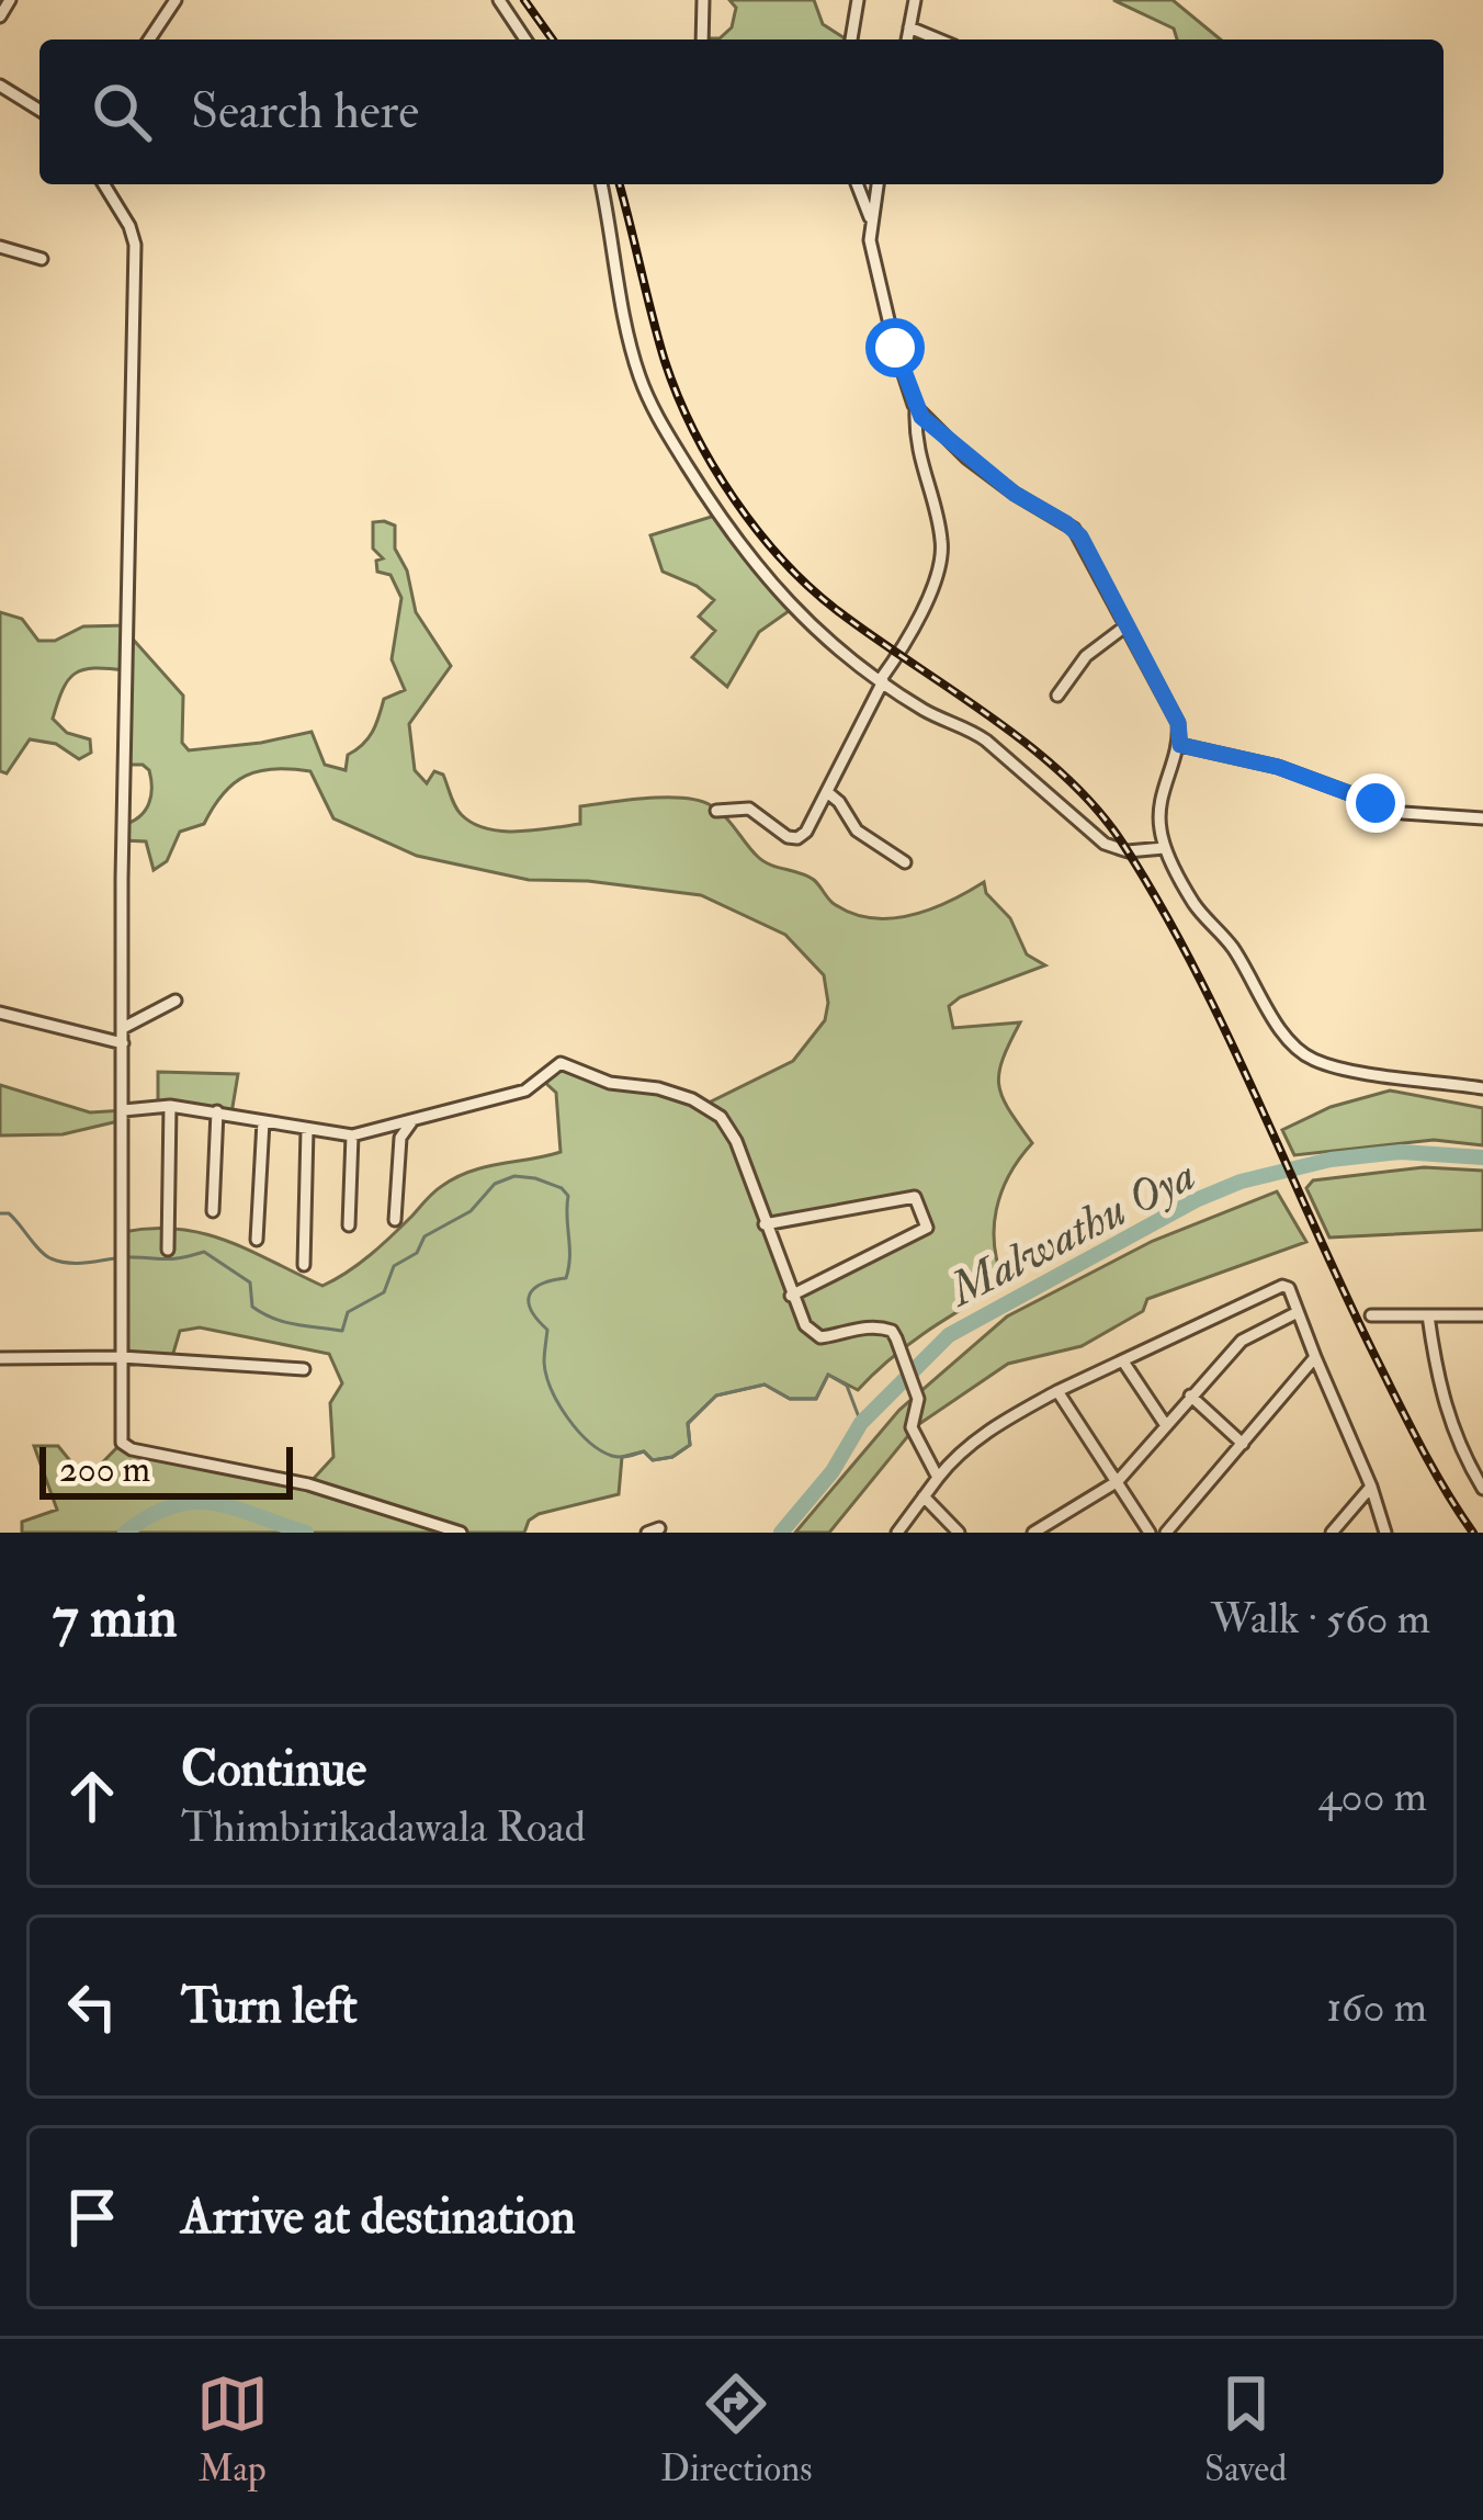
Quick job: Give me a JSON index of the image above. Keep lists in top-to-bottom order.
{
  "water": ["Malwathu Oya"],
  "scale_bar": "200 m",
  "page": {
    "search": "Search here",
    "scale": "200 m",
    "heading": ["7 min", "Walk · 560 m"],
    "list": [
      ["Continue", "Thimbirikadawala Road", "400 m"],
      ["Turn left", "160 m"],
      "Arrive at destination"
    ],
    "nav": ["Map", "Directions", "Saved"]
  }
}
